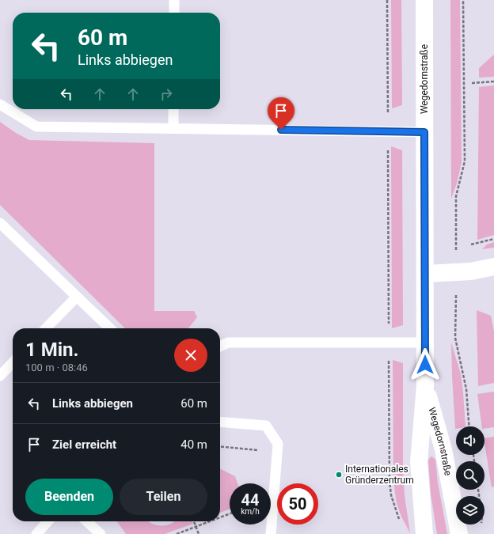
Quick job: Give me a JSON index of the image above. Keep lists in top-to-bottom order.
{
  "streets": {
    "main road": ["Wegedornstraße"]
  },
  "places": ["Internationales Gründerzentrum"],
  "page": {
    "turn": ["60 m", "Links abbiegen"],
    "heading": ["1 Min.", "100 m · 08:46"],
    "list": [
      {
        "name": "Links abbiegen",
        "value": "60 m"
      },
      {
        "name": "Ziel erreicht",
        "value": "40 m"
      }
    ],
    "buttons": ["Beenden", "Teilen"],
    "speed": "44 km/h",
    "limit": "50"
  }
}
